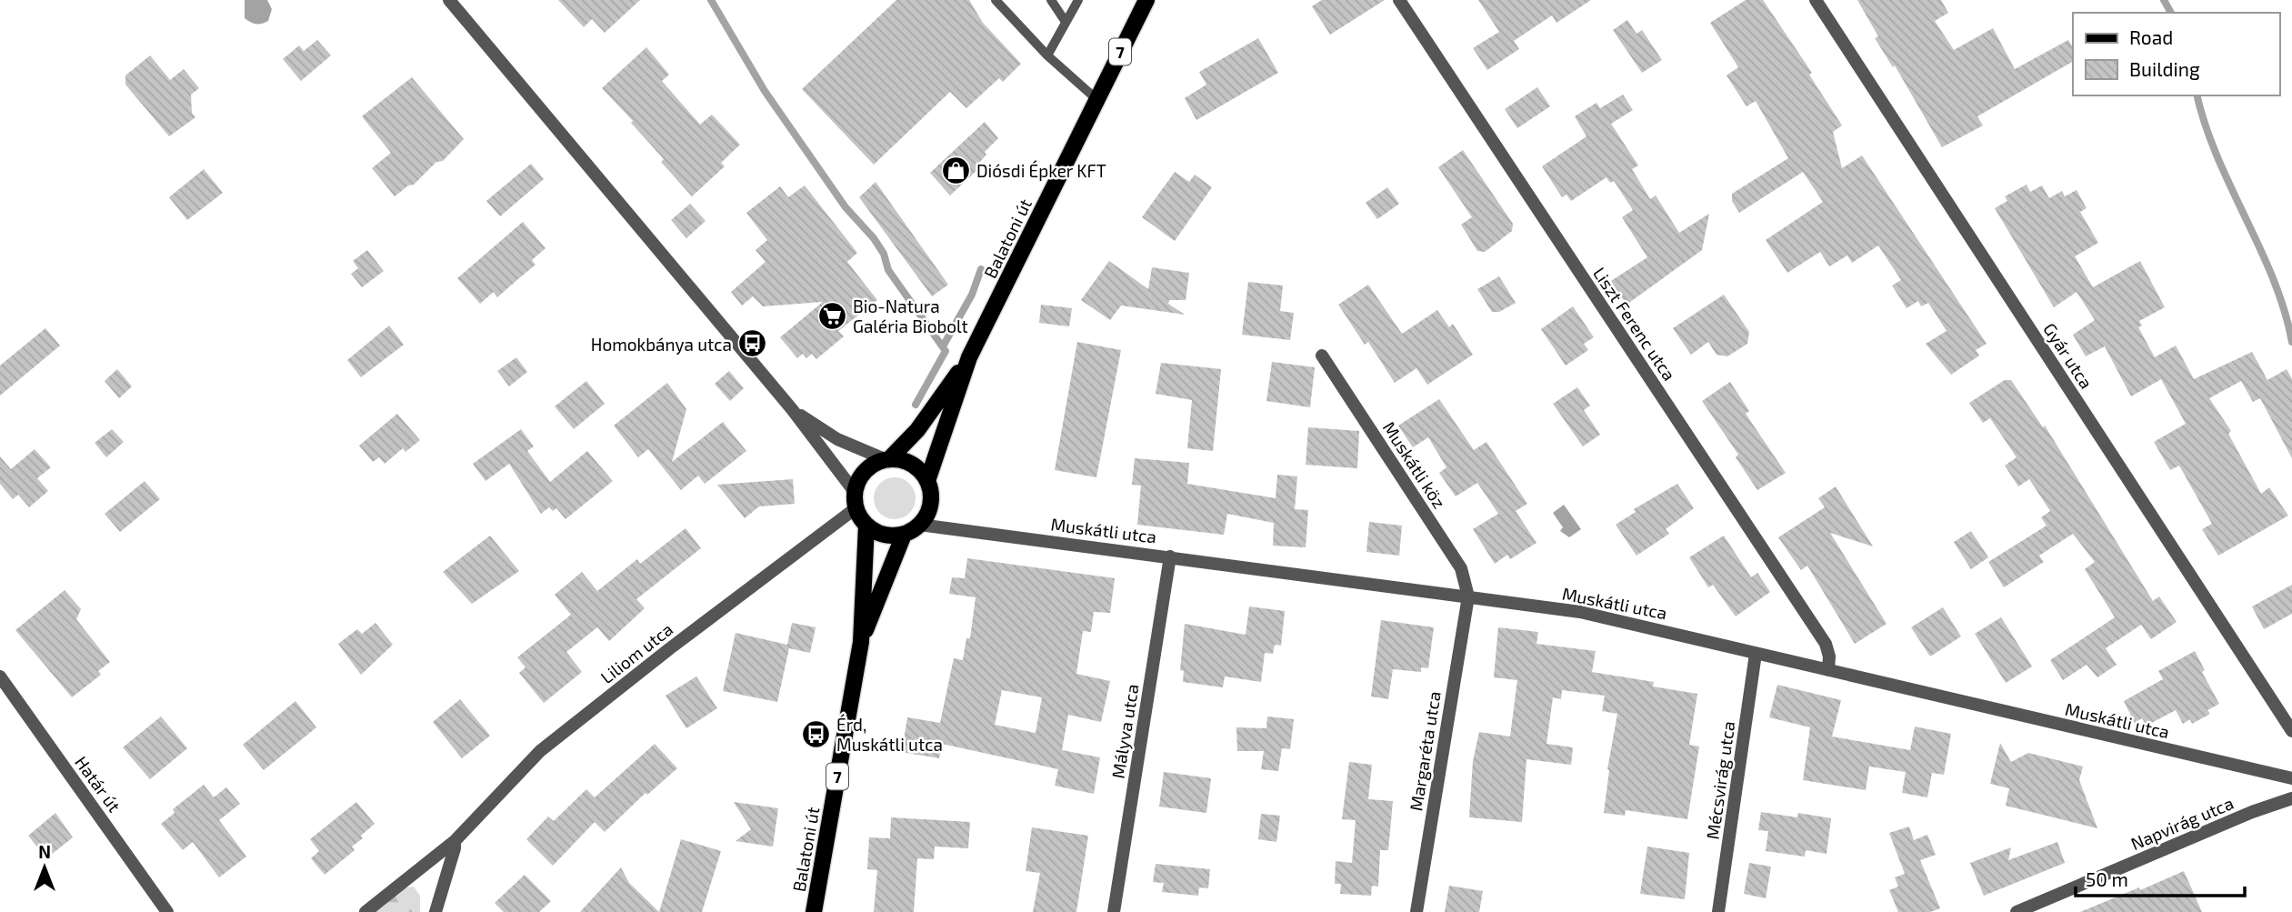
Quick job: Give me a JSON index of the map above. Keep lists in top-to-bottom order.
{
  "streets": {
    "main road": ["7", "Balatoni út"],
    "street": [
      "Liszt Ferenc utca",
      "Gyár utca",
      "Muskátli köz",
      "Muskátli utca",
      "Liliom utca",
      "Mályva utca",
      "Margaréta utca",
      "Mécsvirág utca",
      "Határ út",
      "Napvirág utca"
    ]
  },
  "crossings": [
    ["7", "Balatoni út"],
    ["7", "Muskátli utca"],
    ["7", "Liliom utca"],
    ["Balatoni út", "Muskátli utca"],
    ["Balatoni út", "Liliom utca"],
    ["Liszt Ferenc utca", "Muskátli utca"],
    ["Muskátli köz", "Muskátli utca"],
    ["Muskátli köz", "Margaréta utca"],
    ["Muskátli utca", "Liliom utca"],
    ["Muskátli utca", "Mályva utca"],
    ["Muskátli utca", "Margaréta utca"],
    ["Muskátli utca", "Mécsvirág utca"]
  ],
  "places": {
    "shop": ["Diósdi Épker KFT"],
    "supermarket": ["Bio-Natura Galéria Biobolt"],
    "bus stop": ["Homokbánya utca", "Érd, Muskátli utca"]
  },
  "legend": ["Road", "Building"],
  "scale_bar": "50 m",
  "north": "top"
}
